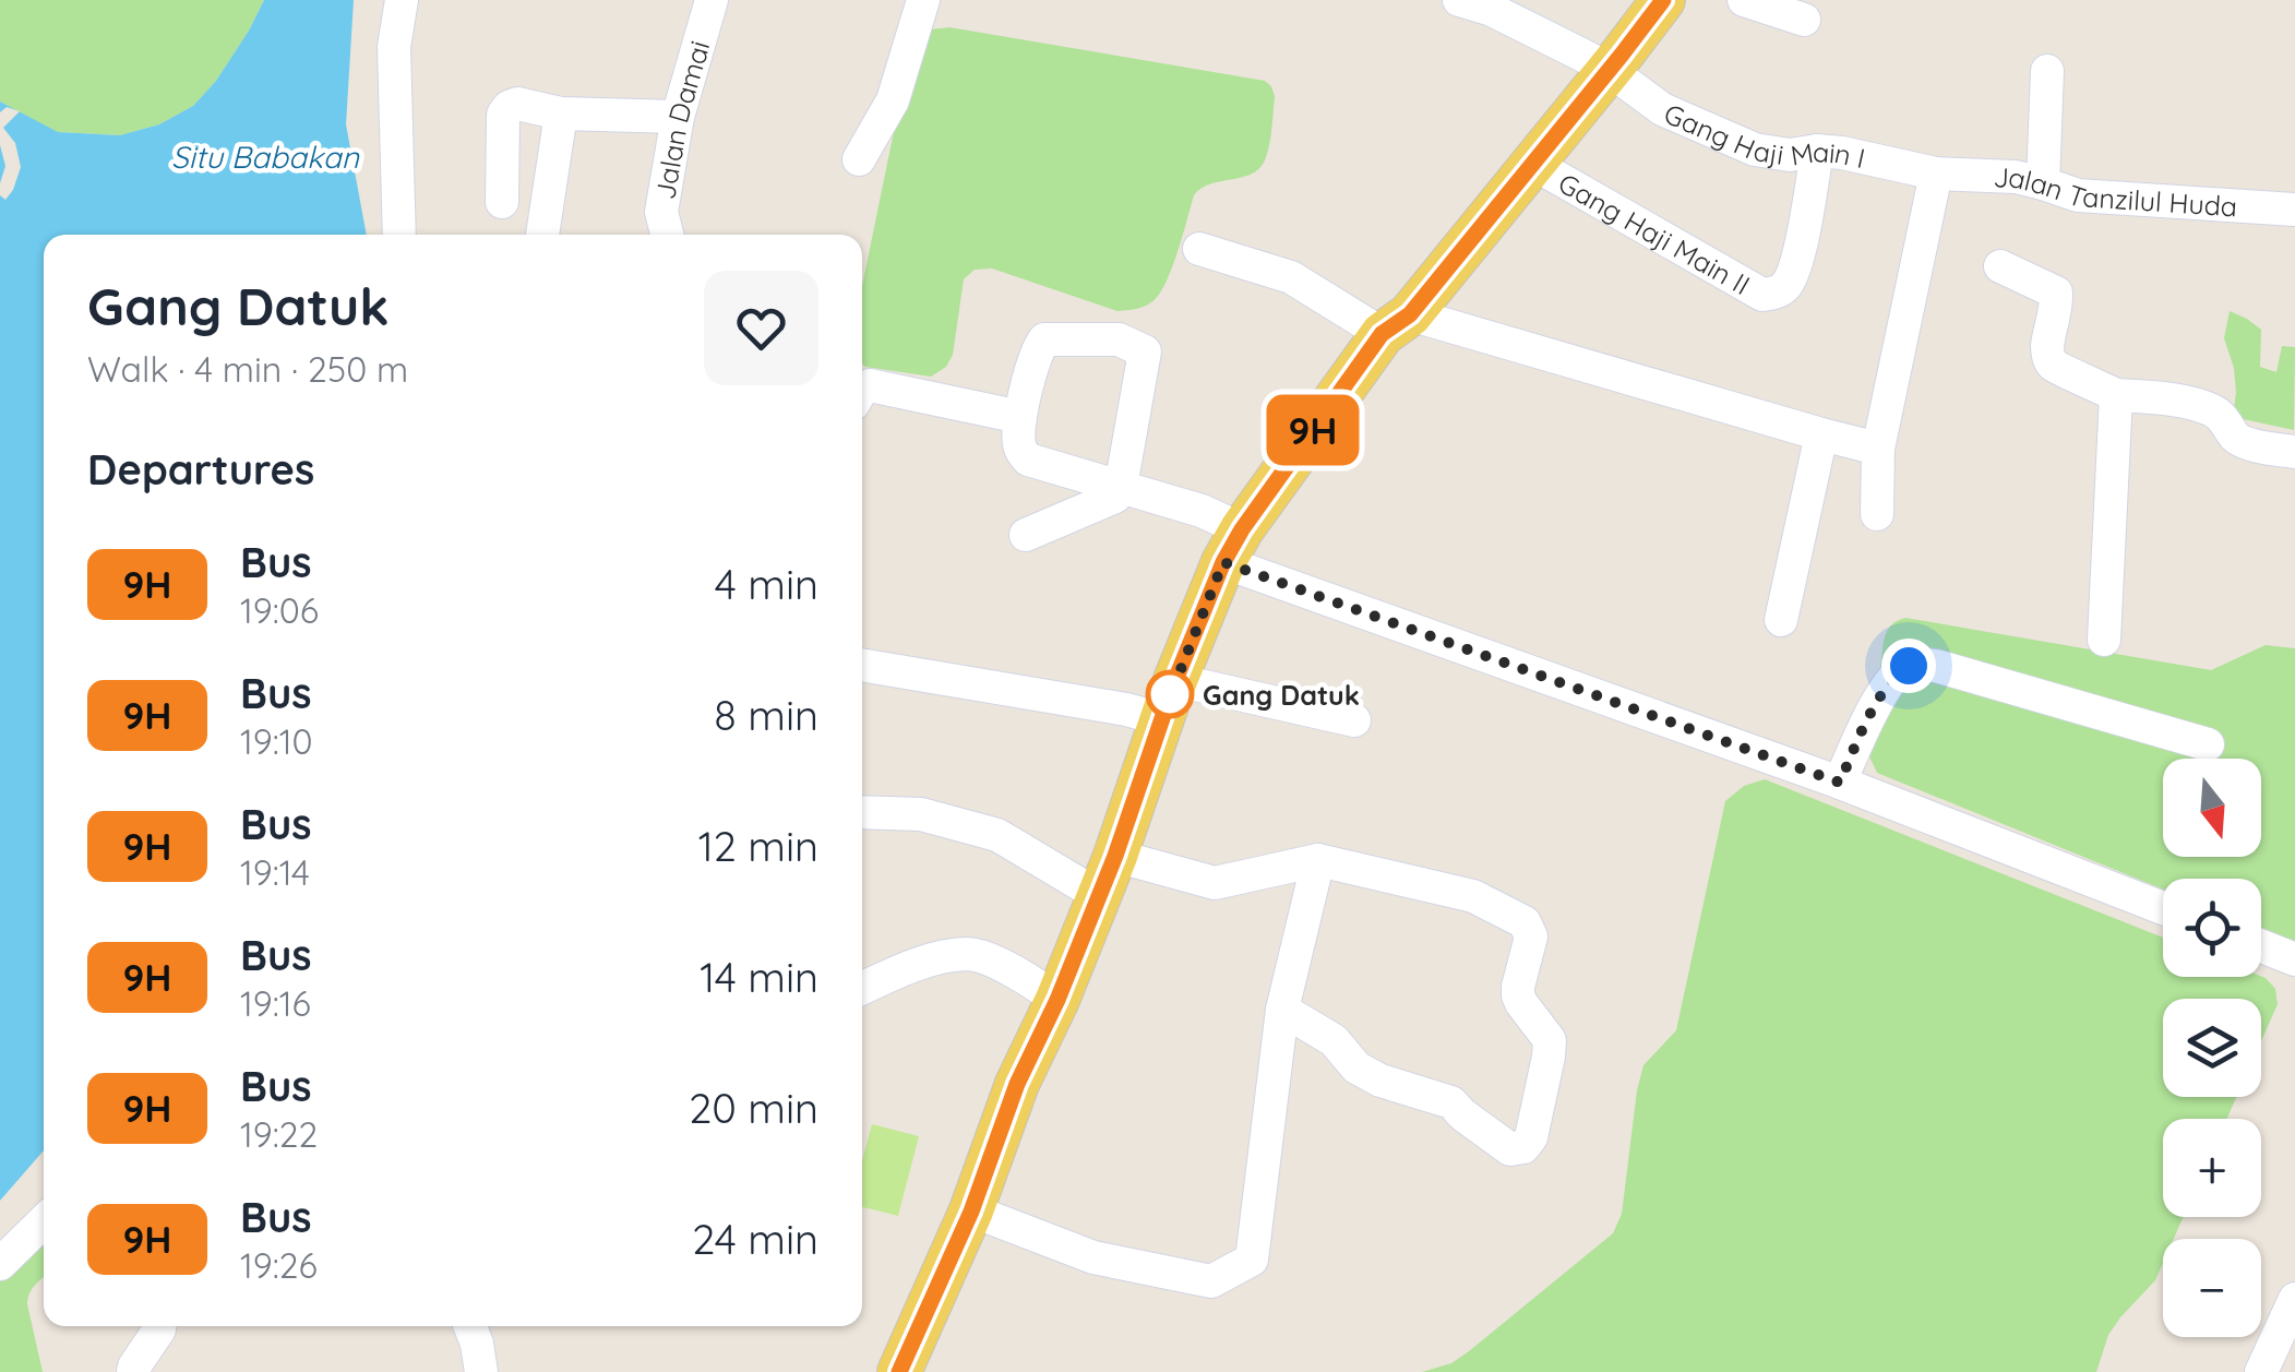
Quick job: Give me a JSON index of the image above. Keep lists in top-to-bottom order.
{
  "streets": {
    "street": [
      "Jalan Damai",
      "Gang Haji Main I",
      "Jalan Tanzilul Huda",
      "Gang Haji Main II"
    ]
  },
  "crossings": [
    ["Gang Haji Main I", "Jalan Tanzilul Huda"],
    ["Gang Haji Main I", "Gang Haji Main II"]
  ],
  "water": ["Situ Babakan"],
  "places": ["Gang Datuk"],
  "lines": ["bus line 9H"],
  "north": "bottom",
  "page": {
    "on_map": "9H",
    "heading": [
      ["Gang Datuk", "Walk · 4 min · 250 m"],
      "Departures"
    ],
    "list": [
      {
        "mark": "9H",
        "name": "Bus",
        "note": "19:06",
        "value": "4 min"
      },
      {
        "mark": "9H",
        "name": "Bus",
        "note": "19:10",
        "value": "8 min"
      },
      {
        "mark": "9H",
        "name": "Bus",
        "note": "19:14",
        "value": "12 min"
      },
      {
        "mark": "9H",
        "name": "Bus",
        "note": "19:16",
        "value": "14 min"
      },
      {
        "mark": "9H",
        "name": "Bus",
        "note": "19:22",
        "value": "20 min"
      },
      {
        "mark": "9H",
        "name": "Bus",
        "note": "19:26",
        "value": "24 min"
      }
    ],
    "map_buttons": ["+", "−"]
  }
}
